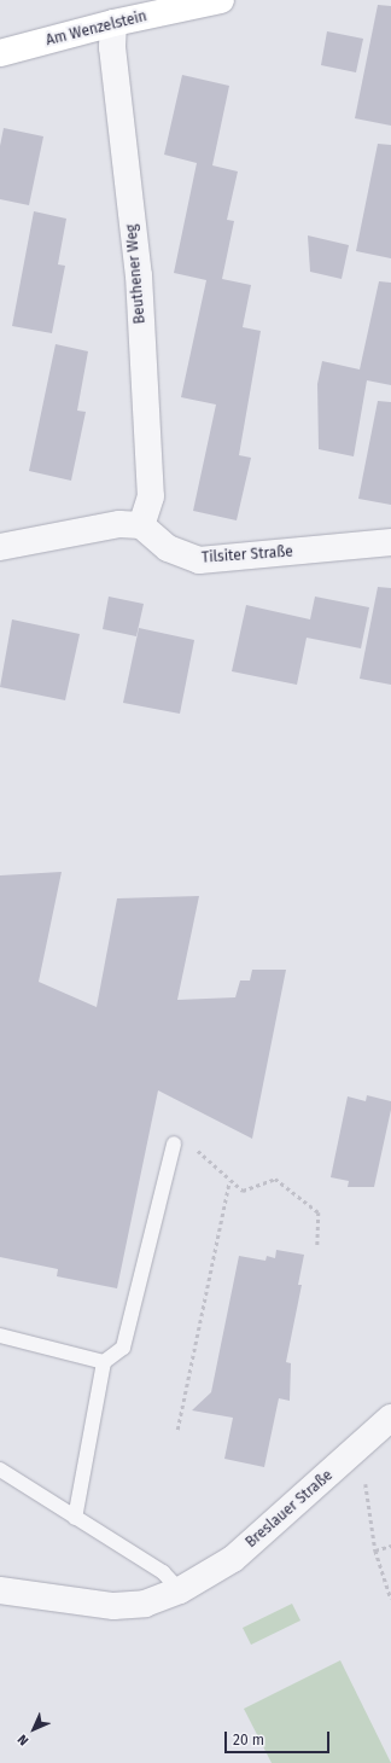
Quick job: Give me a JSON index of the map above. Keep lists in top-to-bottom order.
{
  "streets": {
    "street": [
      "Am Wenzelstein",
      "Beuthener Weg",
      "Tilsiter Straße",
      "Breslauer Straße"
    ]
  },
  "crossings": [
    ["Am Wenzelstein", "Beuthener Weg"],
    ["Beuthener Weg", "Tilsiter Straße"]
  ],
  "scale_bar": "20 m",
  "north": "bottom left"
}
